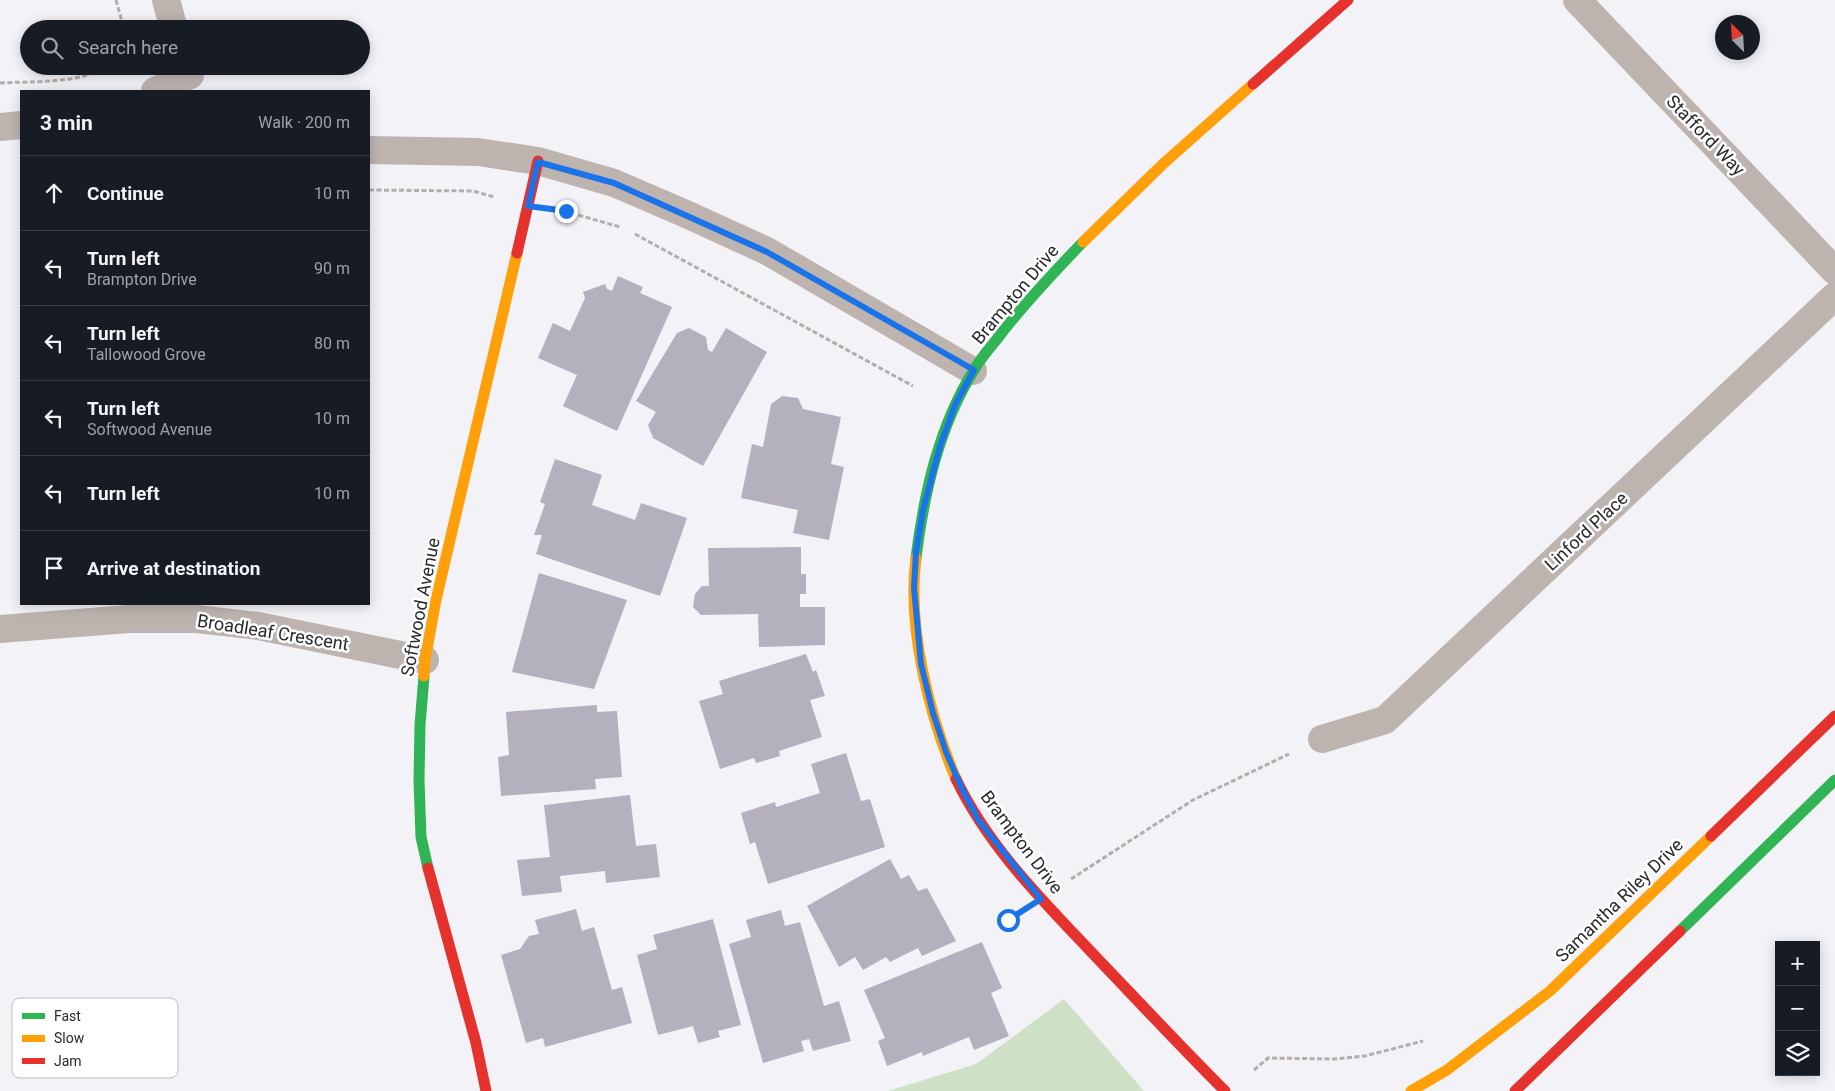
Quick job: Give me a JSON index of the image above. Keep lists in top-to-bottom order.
{
  "streets": {
    "street": [
      "Stafford Way",
      "Brampton Drive",
      "Linford Place",
      "Softwood Avenue",
      "Broadleaf Crescent",
      "Samantha Riley Drive"
    ]
  },
  "crossings": [
    ["Softwood Avenue", "Broadleaf Crescent"]
  ],
  "legend": ["Fast", "Slow", "Jam"],
  "north": "top left",
  "page": {
    "search": "Search here",
    "heading": ["3 min", "Walk · 200 m"],
    "list": [
      ["Continue", "10 m"],
      ["Turn left", "Brampton Drive", "90 m"],
      ["Turn left", "Tallowood Grove", "80 m"],
      ["Turn left", "Softwood Avenue", "10 m"],
      ["Turn left", "10 m"],
      "Arrive at destination"
    ],
    "map_buttons": ["+", "−"]
  }
}
